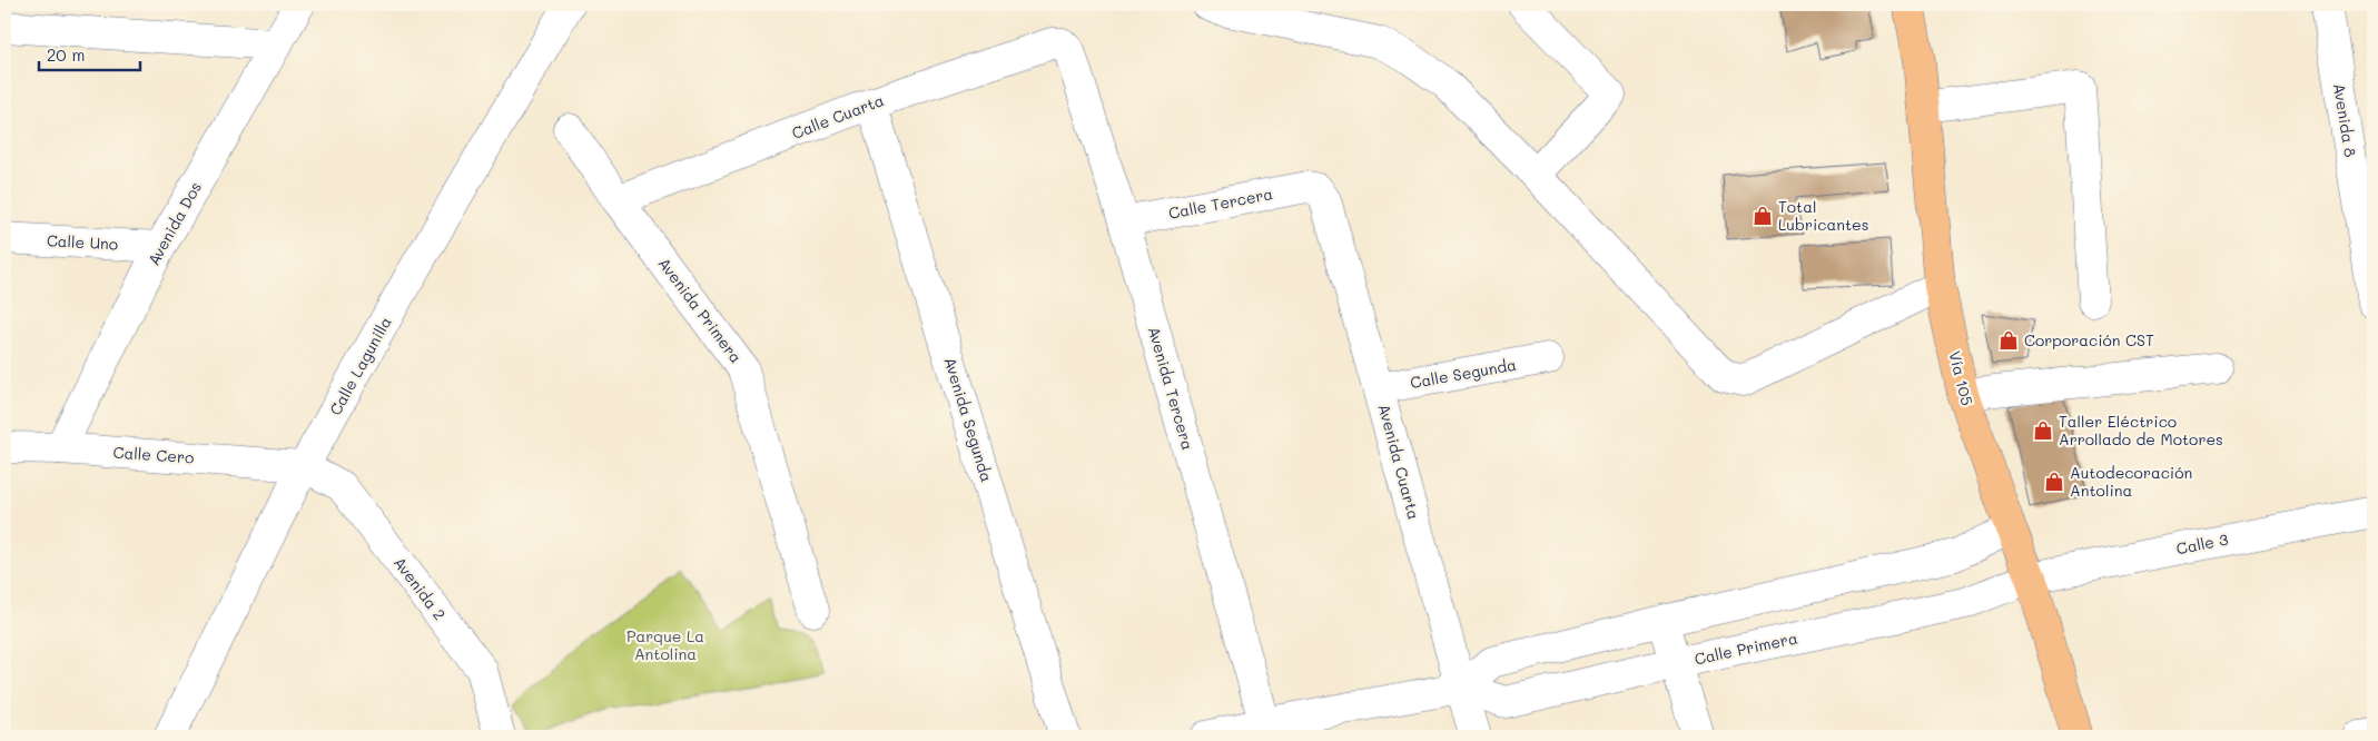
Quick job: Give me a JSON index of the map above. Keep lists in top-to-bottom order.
{
  "streets": {
    "main road": ["Vía 105"],
    "street": [
      "Calle Cuarta",
      "Avenida 8",
      "Calle Tercera",
      "Avenida Dos",
      "Calle Uno",
      "Avenida Primera",
      "Calle Lagunilla",
      "Calle Segunda",
      "Avenida Tercera",
      "Avenida Segunda",
      "Calle Cero",
      "Avenida Cuarta",
      "Calle 3",
      "Avenida 2",
      "Calle Primera"
    ]
  },
  "crossings": [
    ["Calle Cuarta", "Avenida Primera"],
    ["Calle Cuarta", "Avenida Tercera"],
    ["Calle Cuarta", "Avenida Segunda"],
    ["Calle Tercera", "Avenida Tercera"],
    ["Calle Tercera", "Avenida Cuarta"],
    ["Avenida Dos", "Calle Uno"],
    ["Avenida Dos", "Calle Cero"],
    ["Calle Lagunilla", "Calle Cero"],
    ["Calle Lagunilla", "Avenida 2"],
    ["Calle Segunda", "Avenida Cuarta"],
    ["Vía 105", "Calle 3"],
    ["Vía 105", "Calle Primera"],
    ["Avenida Tercera", "Calle Primera"],
    ["Calle Cero", "Avenida 2"],
    ["Avenida Cuarta", "Calle Primera"],
    ["Calle 3", "Calle Primera"]
  ],
  "parks": ["Parque La Antolina"],
  "places": {
    "shop": [
      "Total Lubricantes",
      "Corporación CST",
      "Taller Eléctrico Arrollado de Motores",
      "Autodecoración Antolina"
    ]
  },
  "scale_bar": "20 m"
}
